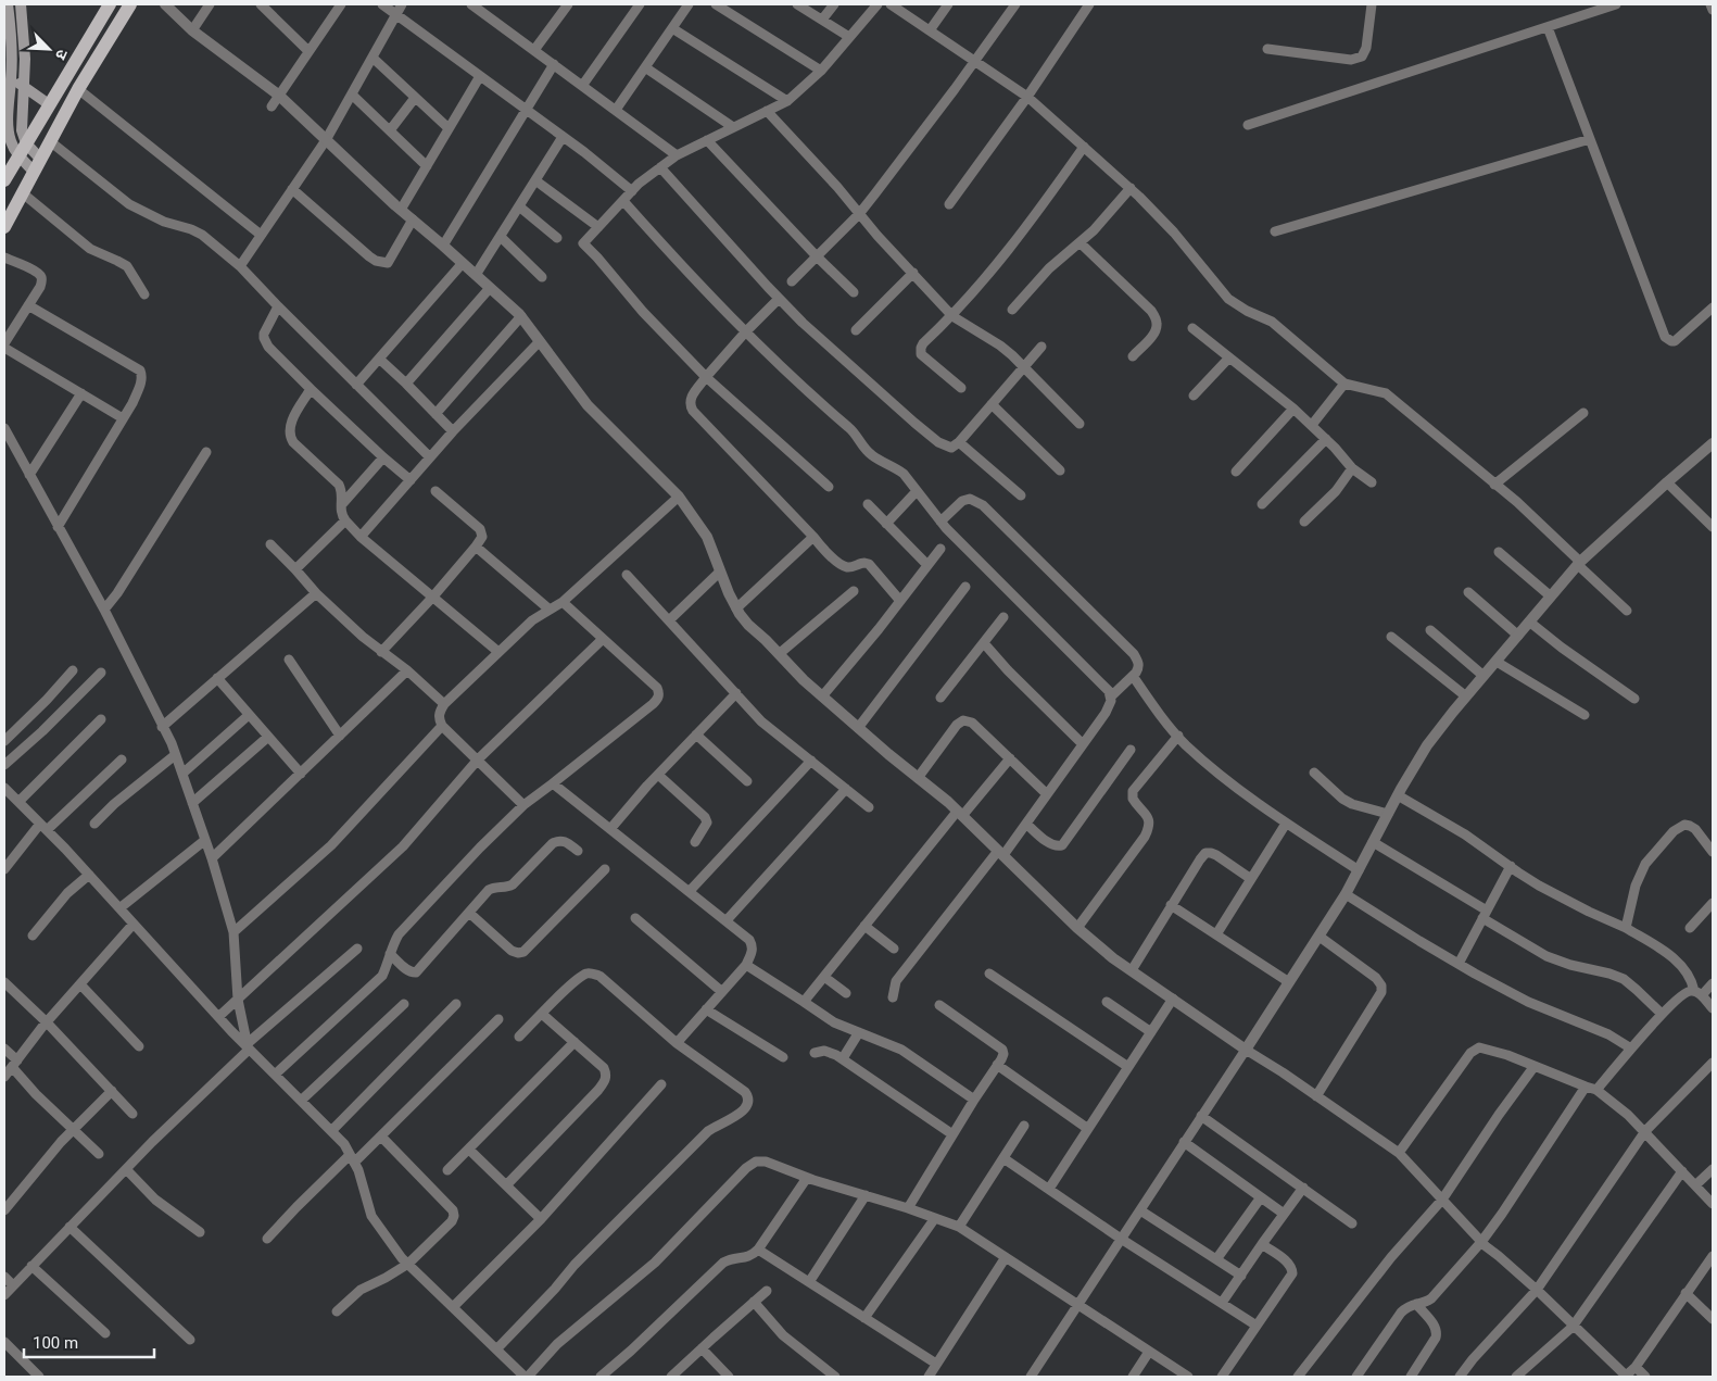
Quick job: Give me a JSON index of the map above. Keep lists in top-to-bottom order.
{
  "scale_bar": "100 m",
  "north": "bottom right"
}
